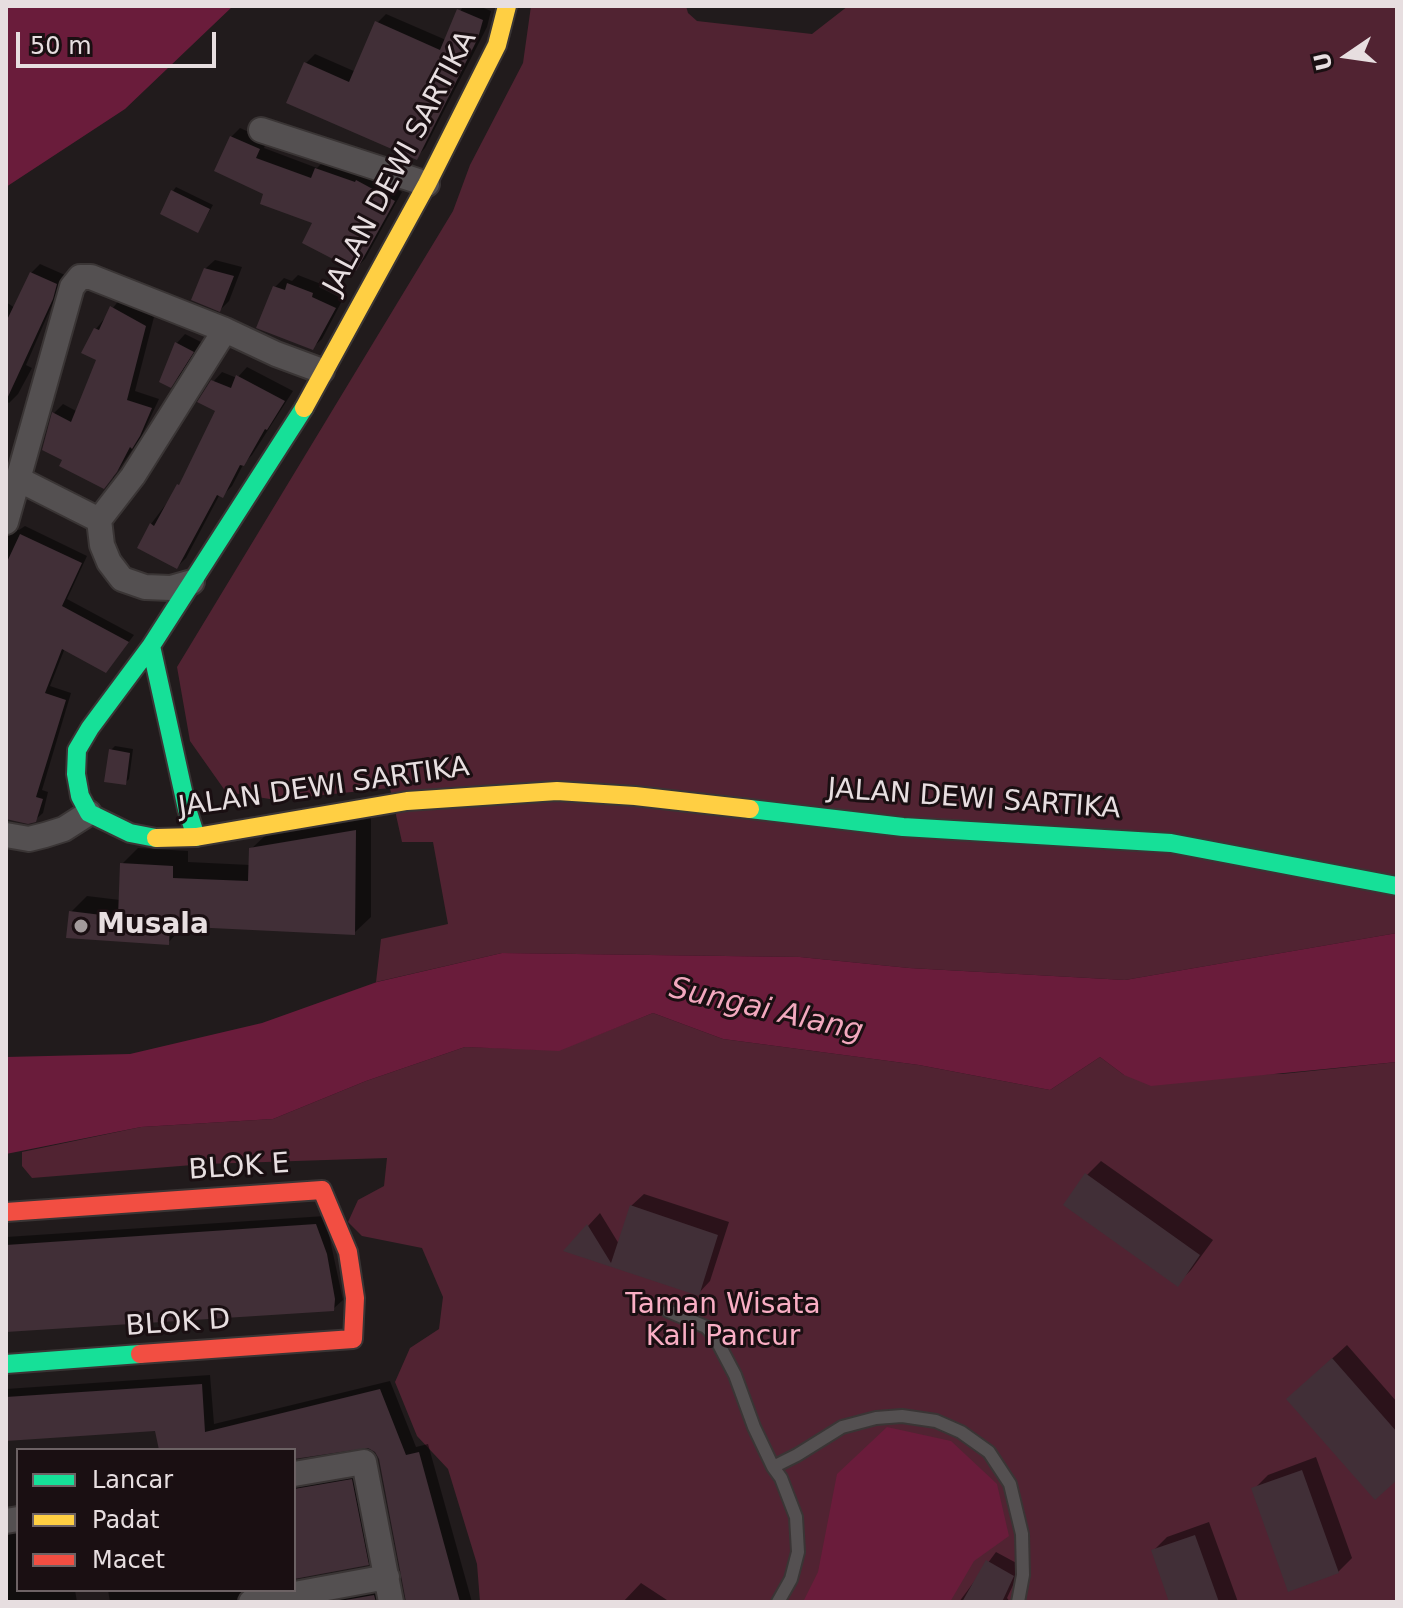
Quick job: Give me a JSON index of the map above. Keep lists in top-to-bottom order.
{
  "streets": {
    "street": ["JALAN DEWI SARTIKA", "BLOK E", "BLOK D"]
  },
  "crossings": [
    ["BLOK E", "BLOK D"]
  ],
  "water": ["Sungai Alang"],
  "parks": ["Taman Wisata Kali Pancur"],
  "places": ["Musala"],
  "legend": ["Lancar", "Padat", "Macet"],
  "scale_bar": "50 m",
  "north": "left"
}
